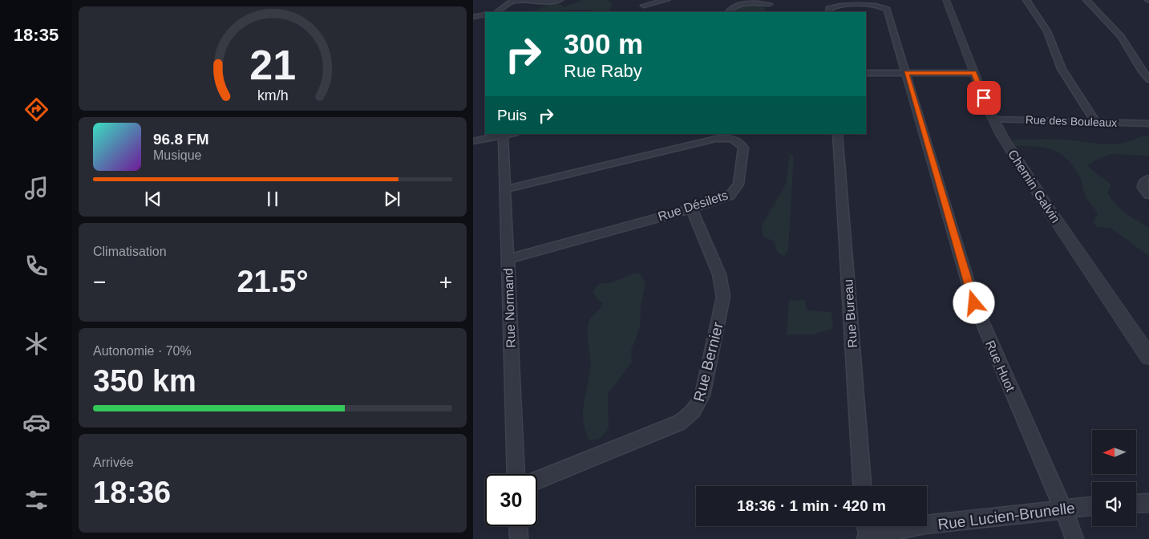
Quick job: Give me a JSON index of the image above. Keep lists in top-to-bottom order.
{
  "streets": {
    "street": [
      "Rue des Bouleaux",
      "Chemin Galvin",
      "Rue Désilets",
      "Rue Normand",
      "Rue Bureau",
      "Rue Bernier",
      "Rue Huot",
      "Rue Lucien-Brunelle"
    ]
  },
  "crossings": [
    ["Rue des Bouleaux", "Chemin Galvin"],
    ["Rue Désilets", "Rue Normand"],
    ["Rue Désilets", "Rue Bernier"],
    ["Rue Huot", "Rue Lucien-Brunelle"]
  ],
  "north": "left",
  "page": {
    "tabs": "18:35",
    "turn": ["300 m", "Rue Raby"],
    "then": "Puis",
    "song": ["96.8 FM", "Musique"],
    "tile": [
      "Climatisation",
      ["Autonomie · 70%", "350 km"],
      ["Arrivée", "18:36"]
    ],
    "heat": ["−", "21.5°", "+"],
    "limit": "30",
    "trip": "18:36 · 1 min · 420 m",
    "gauge": ["21", "km/h"]
  }
}
